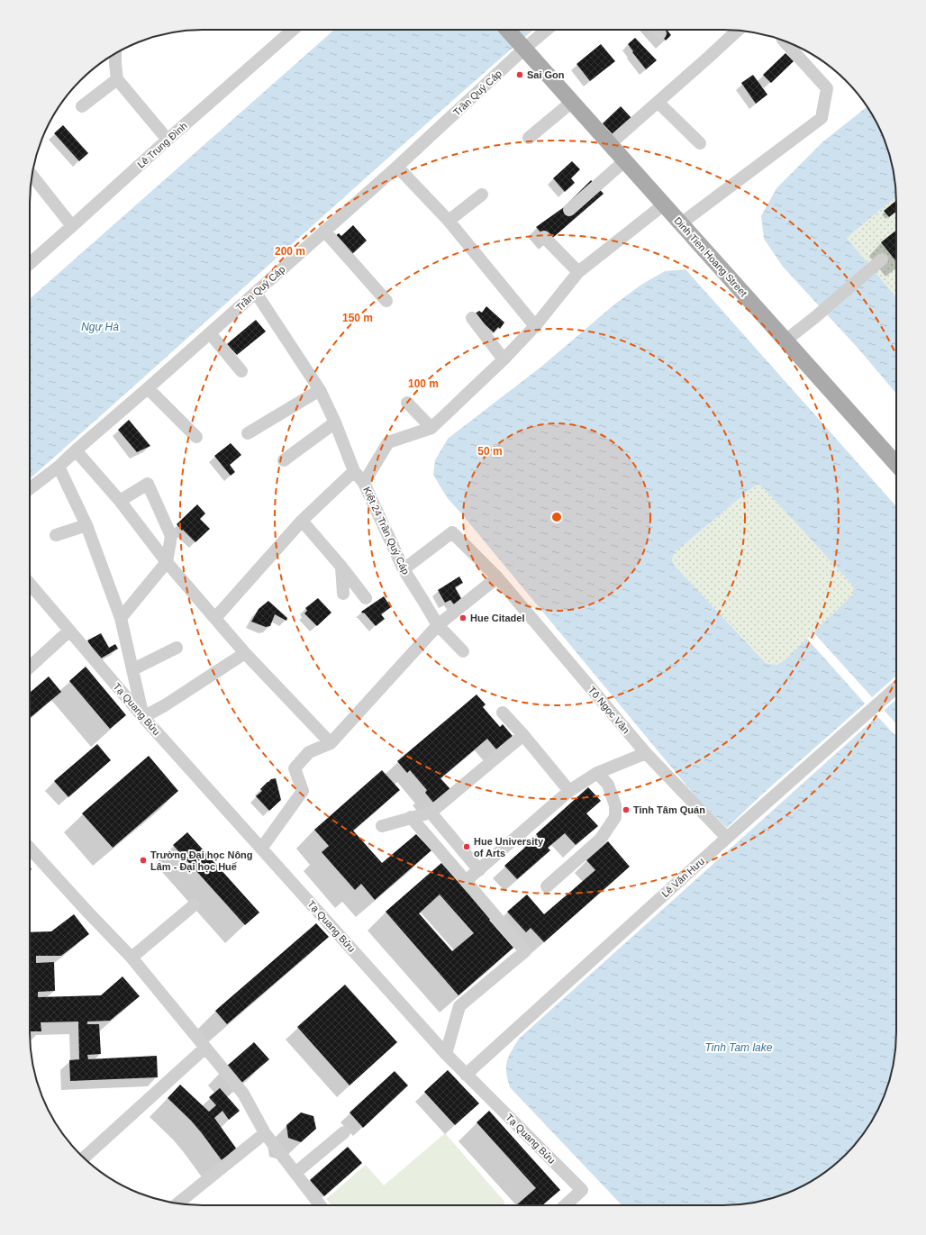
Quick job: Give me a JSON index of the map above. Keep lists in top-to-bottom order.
{
  "streets": {
    "main road": ["Dinh Tien Hoang Street"],
    "street": [
      "Trần Quý Cáp",
      "Lê Trung Đình",
      "Kiệt 24 Trần Quý Cáp",
      "Tạ Quang Bửu",
      "Tô Ngọc Vân",
      "Lê Văn Hưu"
    ]
  },
  "crossings": [
    ["Trần Quý Cáp", "Dinh Tien Hoang Street"],
    ["Trần Quý Cáp", "Kiệt 24 Trần Quý Cáp"],
    ["Kiệt 24 Trần Quý Cáp", "Tô Ngọc Vân"],
    ["Tạ Quang Bửu", "Lê Văn Hưu"],
    ["Tô Ngọc Vân", "Lê Văn Hưu"]
  ],
  "water": ["Ngự Hà", "Tinh Tam lake"],
  "places": [
    "Sai Gon",
    "Hue Citadel",
    "Tinh Tâm Quán",
    "Hue University of Arts",
    "Trường Đại học Nông Lâm - Đại học Huế"
  ],
  "rings": [
    "200 m",
    "150 m",
    "100 m",
    "50 m"
  ]
}
